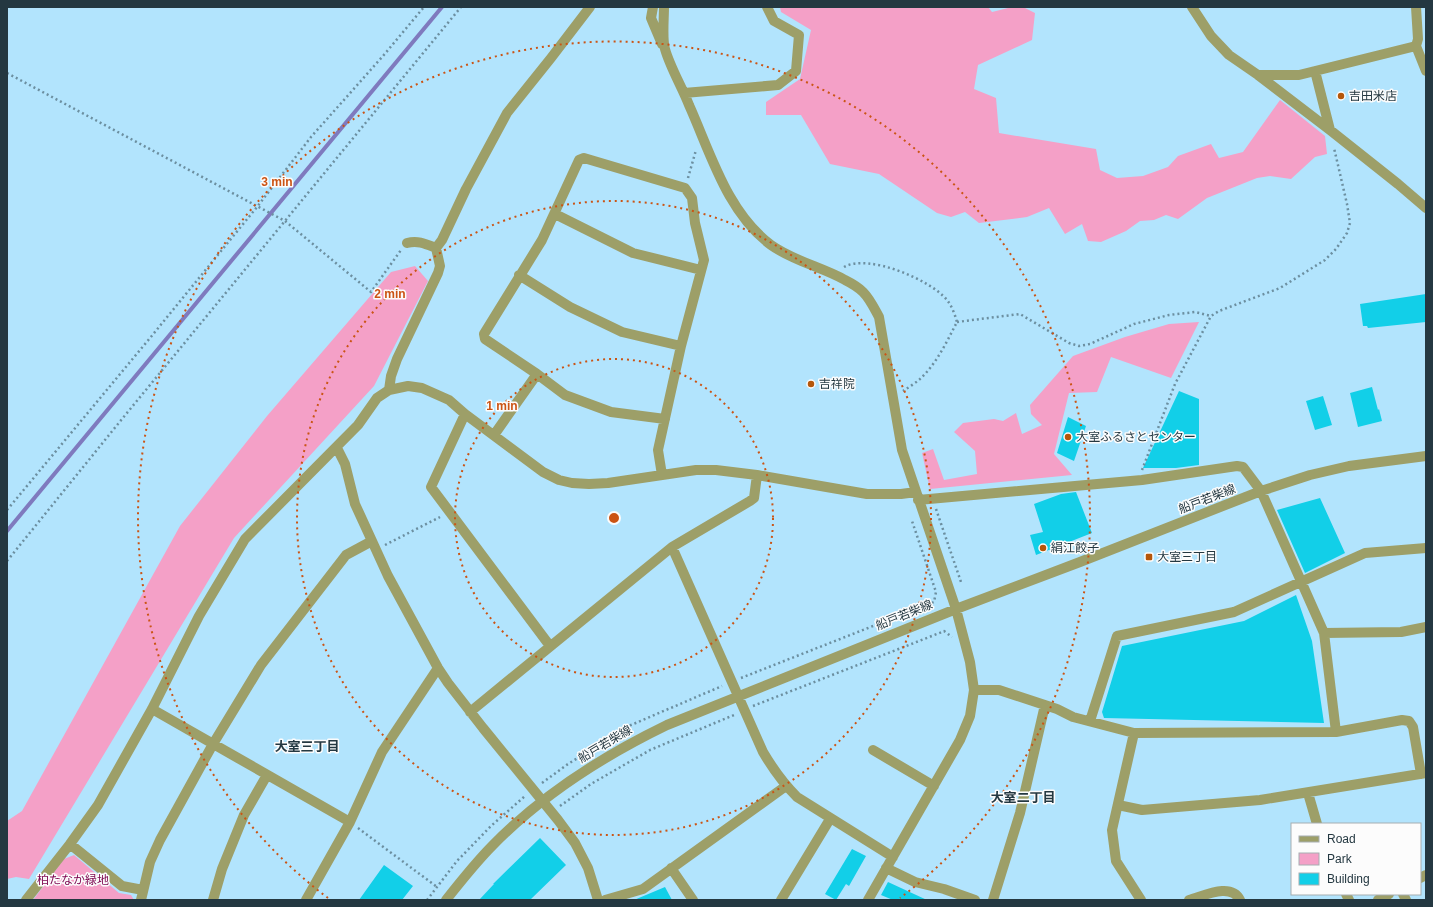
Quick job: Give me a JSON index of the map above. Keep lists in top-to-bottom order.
{
  "streets": {
    "street": ["船戸若柴線"]
  },
  "districts": ["大室三丁目", "大室二丁目"],
  "parks": ["柏たなか緑地"],
  "places": {
    "other": [
      "吉田米店",
      "吉祥院",
      "大室ふるさとセンター",
      "絹江餃子"
    ],
    "transit": ["大室三丁目"]
  },
  "legend": ["Road", "Park", "Building"],
  "rings": ["3 min", "2 min", "1 min"]
}
